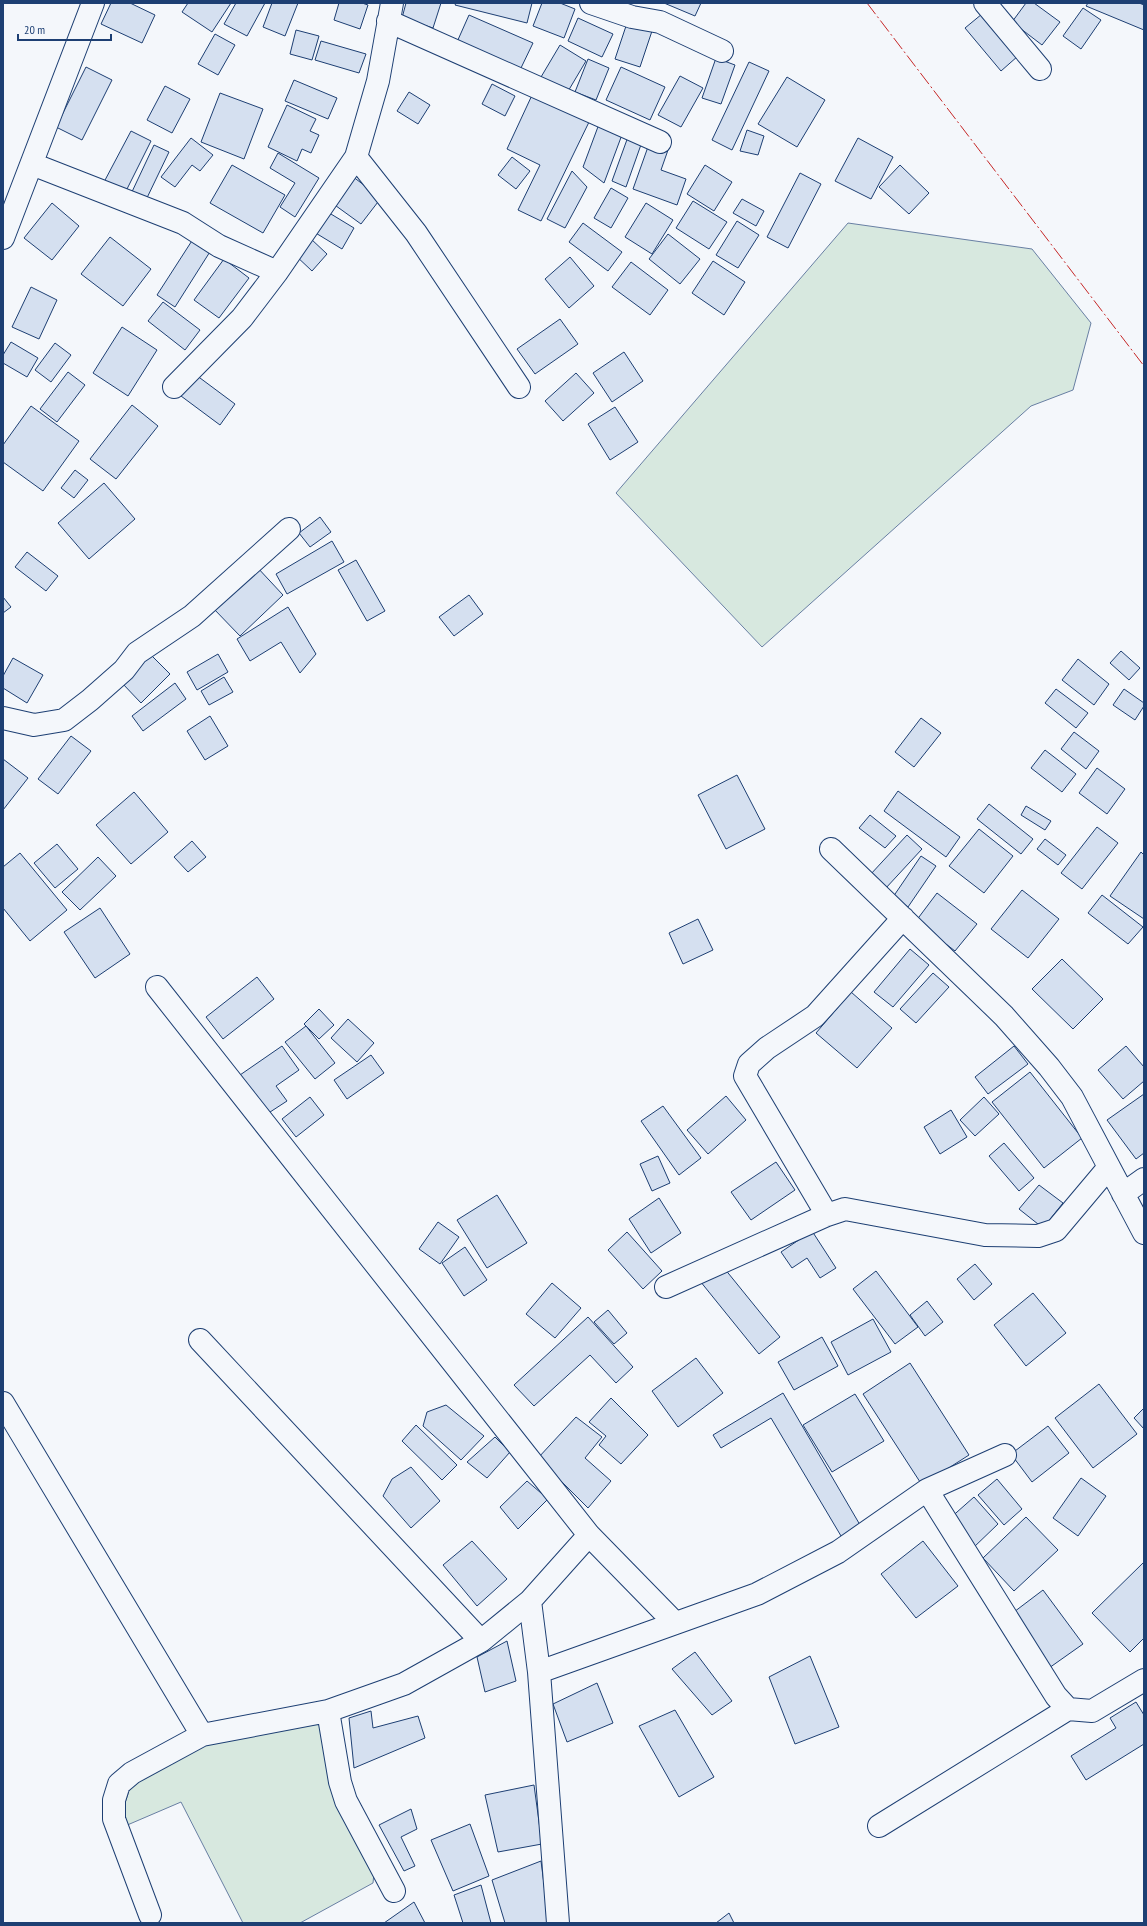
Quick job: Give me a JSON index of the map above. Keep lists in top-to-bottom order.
{
  "scale_bar": "20 m"
}
